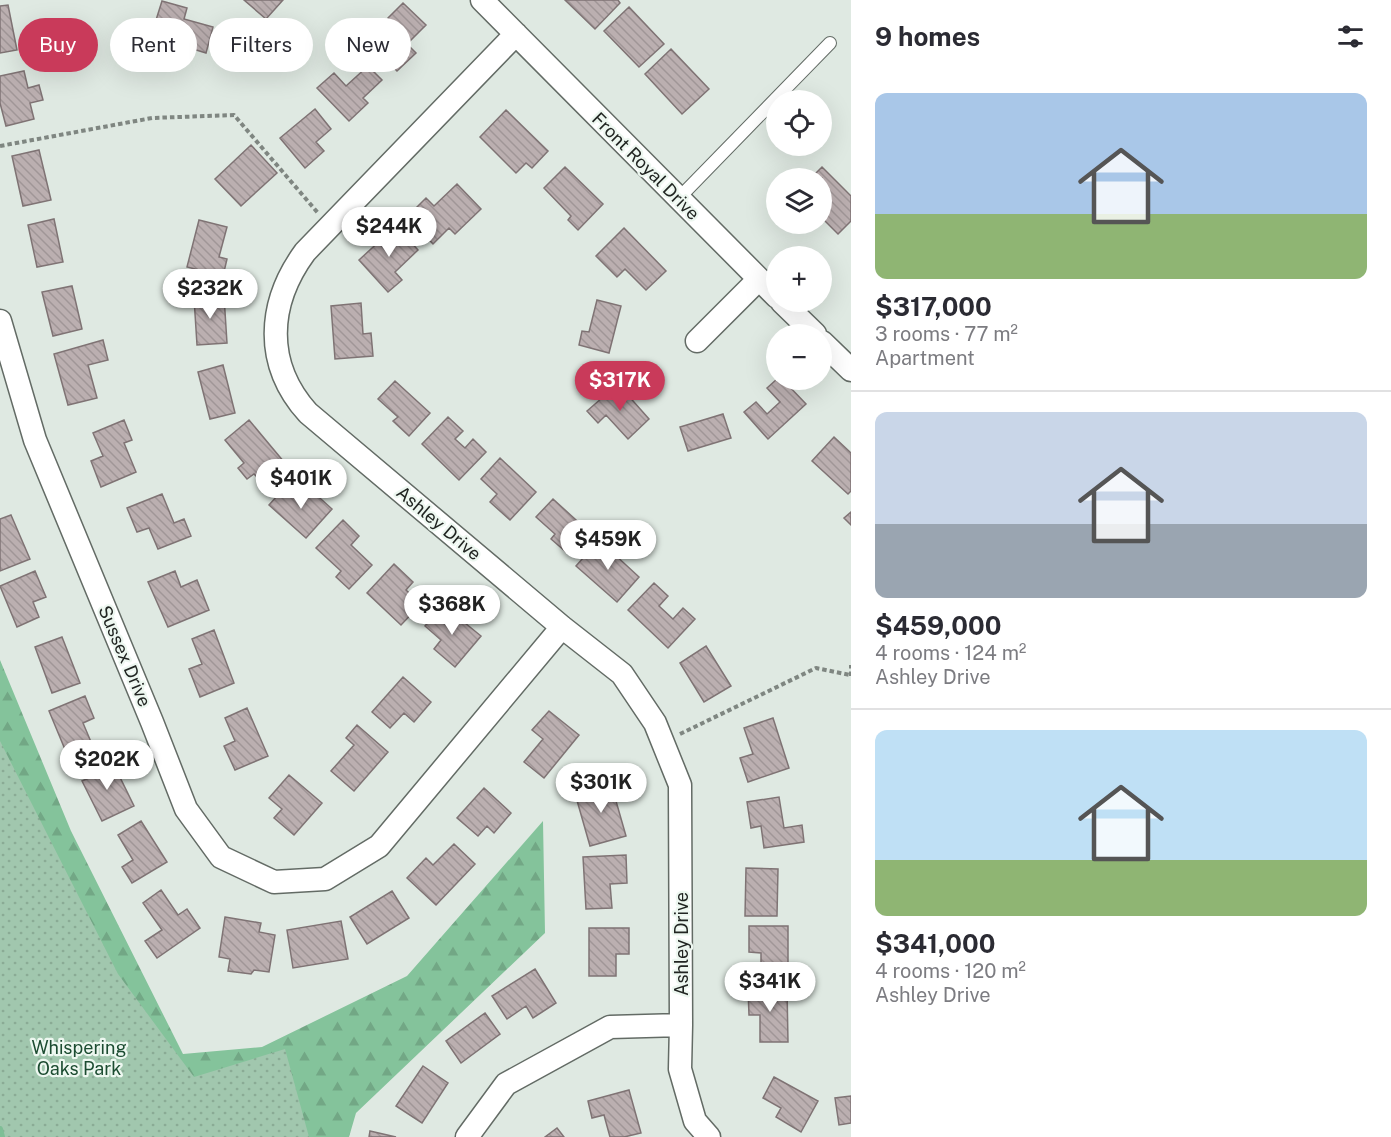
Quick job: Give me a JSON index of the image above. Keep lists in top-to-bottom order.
{
  "streets": {
    "street": ["Front Royal Drive", "Ashley Drive", "Sussex Drive"]
  },
  "crossings": [
    ["Front Royal Drive", "Ashley Drive"],
    ["Ashley Drive", "Sussex Drive"]
  ],
  "parks": ["Whispering Oaks Park"],
  "page": {
    "heading": "9 homes",
    "chip": [
      "Buy",
      "Rent",
      "Filters",
      "New"
    ],
    "list": [
      {
        "name": "$317,000",
        "note": "3 rooms · 77 m² · Apartment"
      },
      {
        "name": "$459,000",
        "note": "4 rooms · 124 m² · Ashley Drive"
      },
      {
        "name": "$341,000",
        "note": "4 rooms · 120 m² · Ashley Drive"
      }
    ],
    "map_buttons": ["+", "−"],
    "price": [
      "$244K",
      "$232K",
      "$317K",
      "$401K",
      "$459K",
      "$368K",
      "$202K",
      "$301K",
      "$341K"
    ]
  }
}
